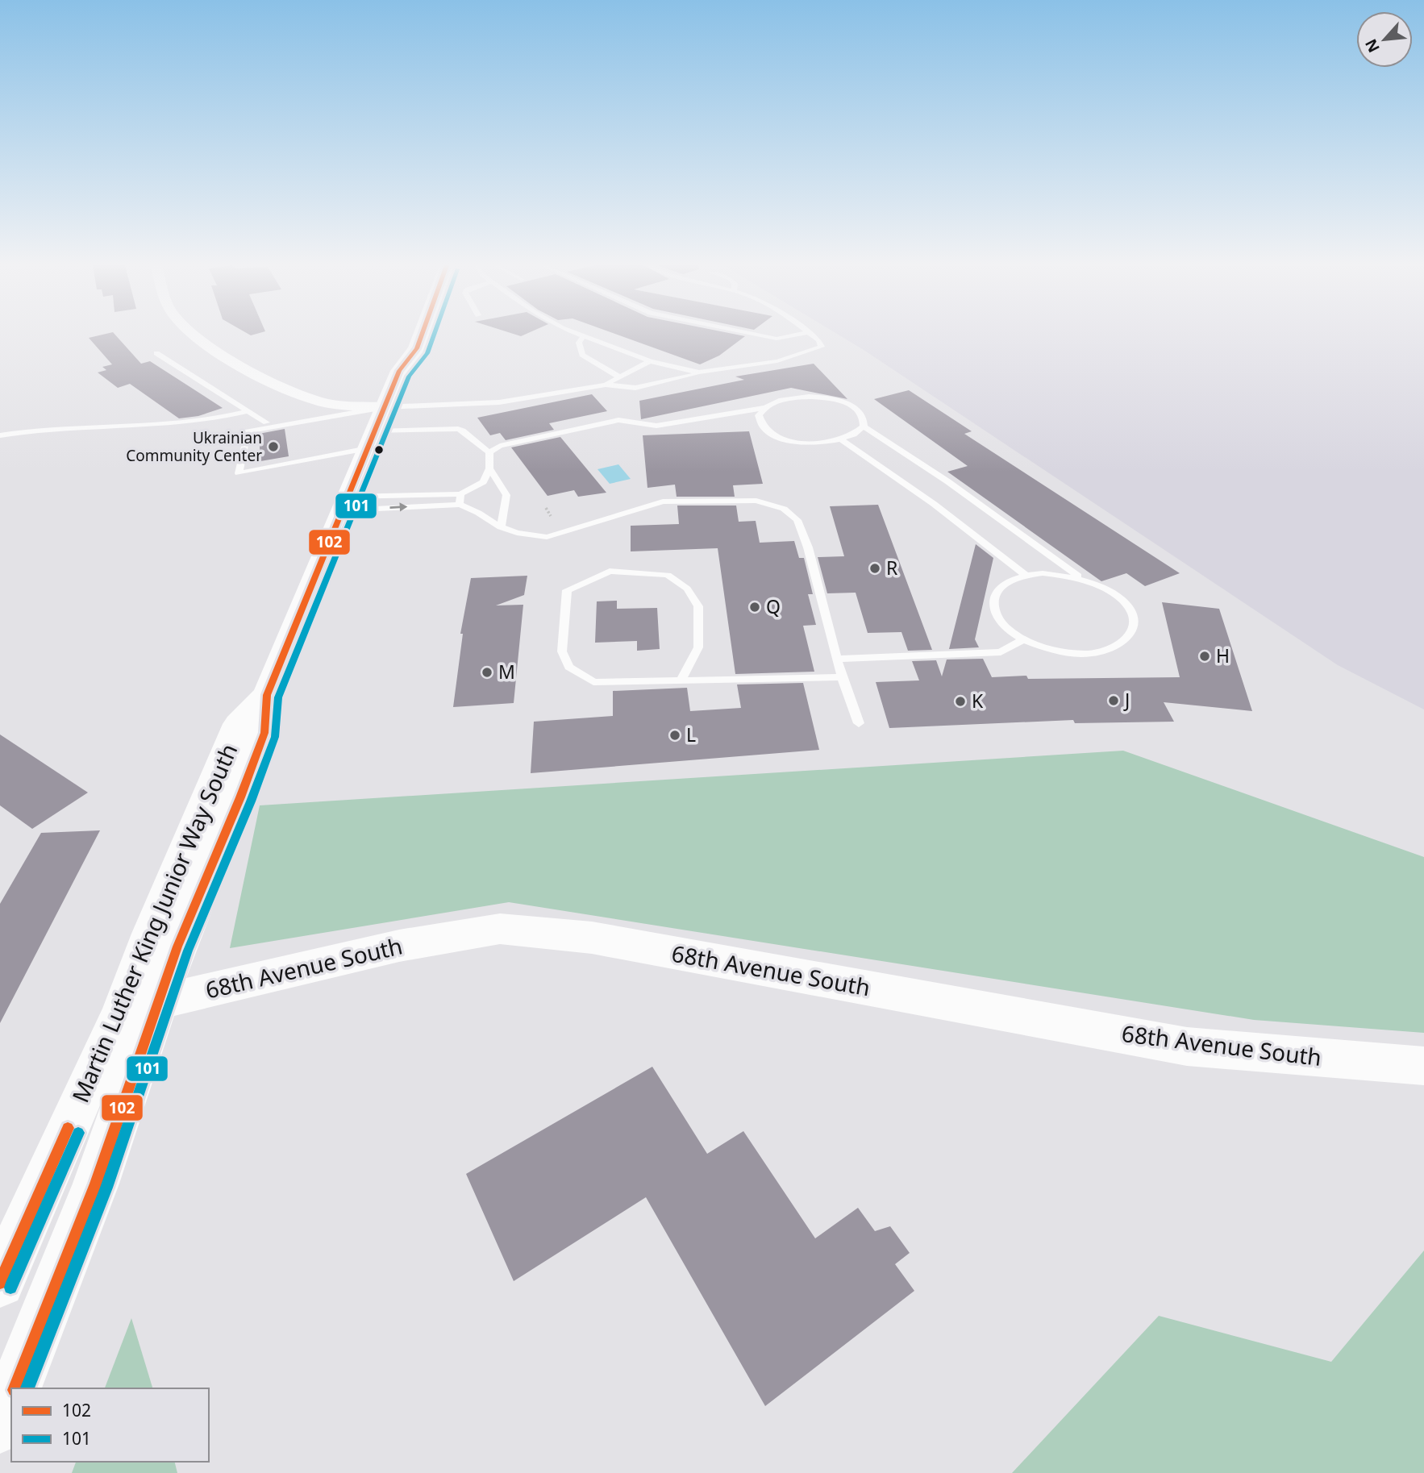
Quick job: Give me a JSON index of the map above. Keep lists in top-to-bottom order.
{
  "streets": {
    "main road": ["Martin Luther King Junior Way South", "68th Avenue South"]
  },
  "crossings": [
    ["Martin Luther King Junior Way South", "68th Avenue South"]
  ],
  "places": [
    "Ukrainian Community Center",
    "R",
    "Q",
    "H",
    "M",
    "J",
    "K",
    "L"
  ],
  "lines": ["transit line 102", "transit line 101"],
  "legend": ["102", "101"],
  "north": "bottom left"
}
